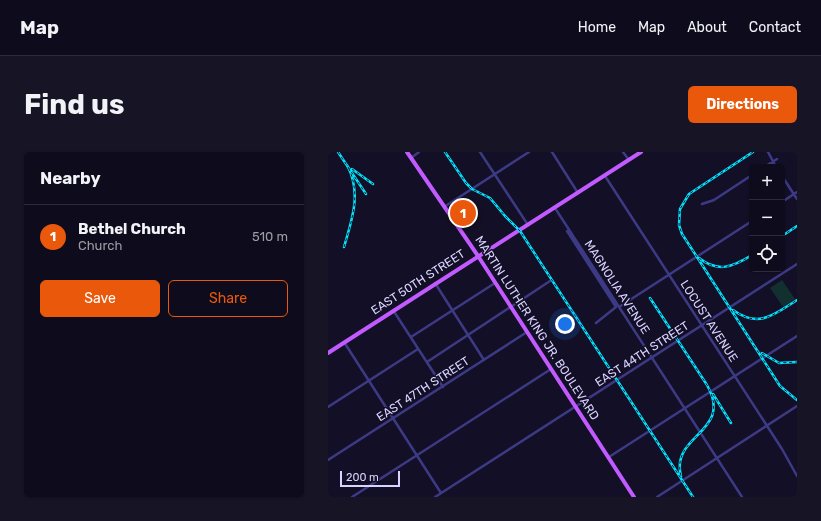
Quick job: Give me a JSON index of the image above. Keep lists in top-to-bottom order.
{
  "streets": {
    "main road": ["EAST 50TH STREET", "MARTIN LUTHER KING JR. BOULEVARD"],
    "street": [
      "MAGNOLIA AVENUE",
      "LOCUST AVENUE",
      "EAST 44TH STREET",
      "EAST 47TH STREET"
    ]
  },
  "crossings": [
    ["EAST 50TH STREET", "MAGNOLIA AVENUE"],
    ["EAST 50TH STREET", "LOCUST AVENUE"],
    ["EAST 50TH STREET", "MARTIN LUTHER KING JR. BOULEVARD"],
    ["MAGNOLIA AVENUE", "EAST 44TH STREET"],
    ["LOCUST AVENUE", "EAST 44TH STREET"],
    ["MARTIN LUTHER KING JR. BOULEVARD", "EAST 44TH STREET"],
    ["MARTIN LUTHER KING JR. BOULEVARD", "EAST 47TH STREET"]
  ],
  "scale_bar": "200 m",
  "page": {
    "header": "Map",
    "nav": [
      "Home",
      "Map",
      "About",
      "Contact"
    ],
    "buttons": [
      "Directions",
      ["Save", "Share"]
    ],
    "title": "Find us",
    "heading": "Nearby",
    "map_buttons": ["+", "−"],
    "pins": "1",
    "list": [
      {
        "mark": "1",
        "name": "Bethel Church",
        "note": "Church",
        "value": "510 m"
      }
    ],
    "scale": "200 m"
  }
}
